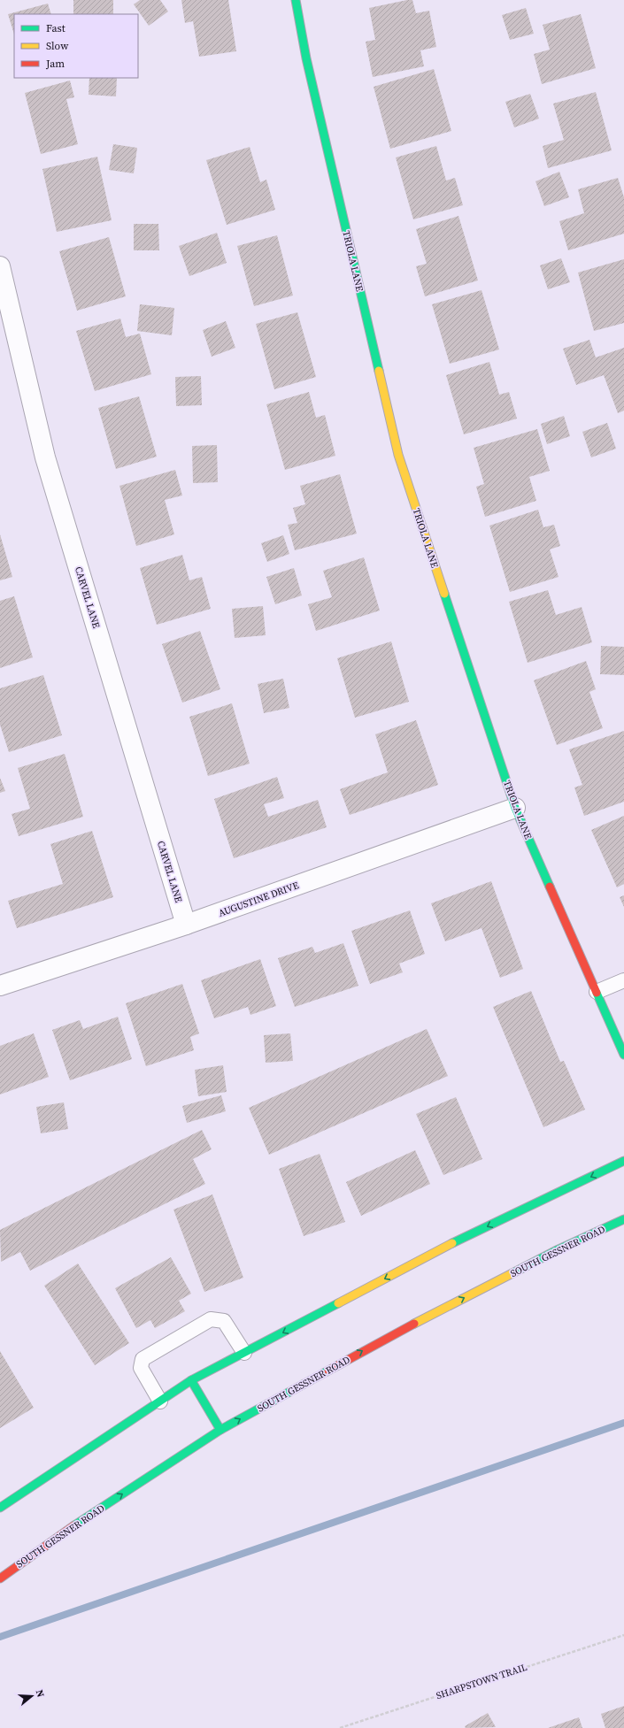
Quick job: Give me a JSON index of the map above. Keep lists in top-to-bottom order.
{
  "streets": {
    "main road": ["TRIOLA LANE", "SOUTH GESSNER ROAD"],
    "street": ["CARVEL LANE", "AUGUSTINE DRIVE"],
    "path": ["SHARPSTOWN TRAIL"]
  },
  "crossings": [
    ["TRIOLA LANE", "AUGUSTINE DRIVE"],
    ["CARVEL LANE", "AUGUSTINE DRIVE"]
  ],
  "legend": ["Fast", "Slow", "Jam"],
  "north": "right"
}
